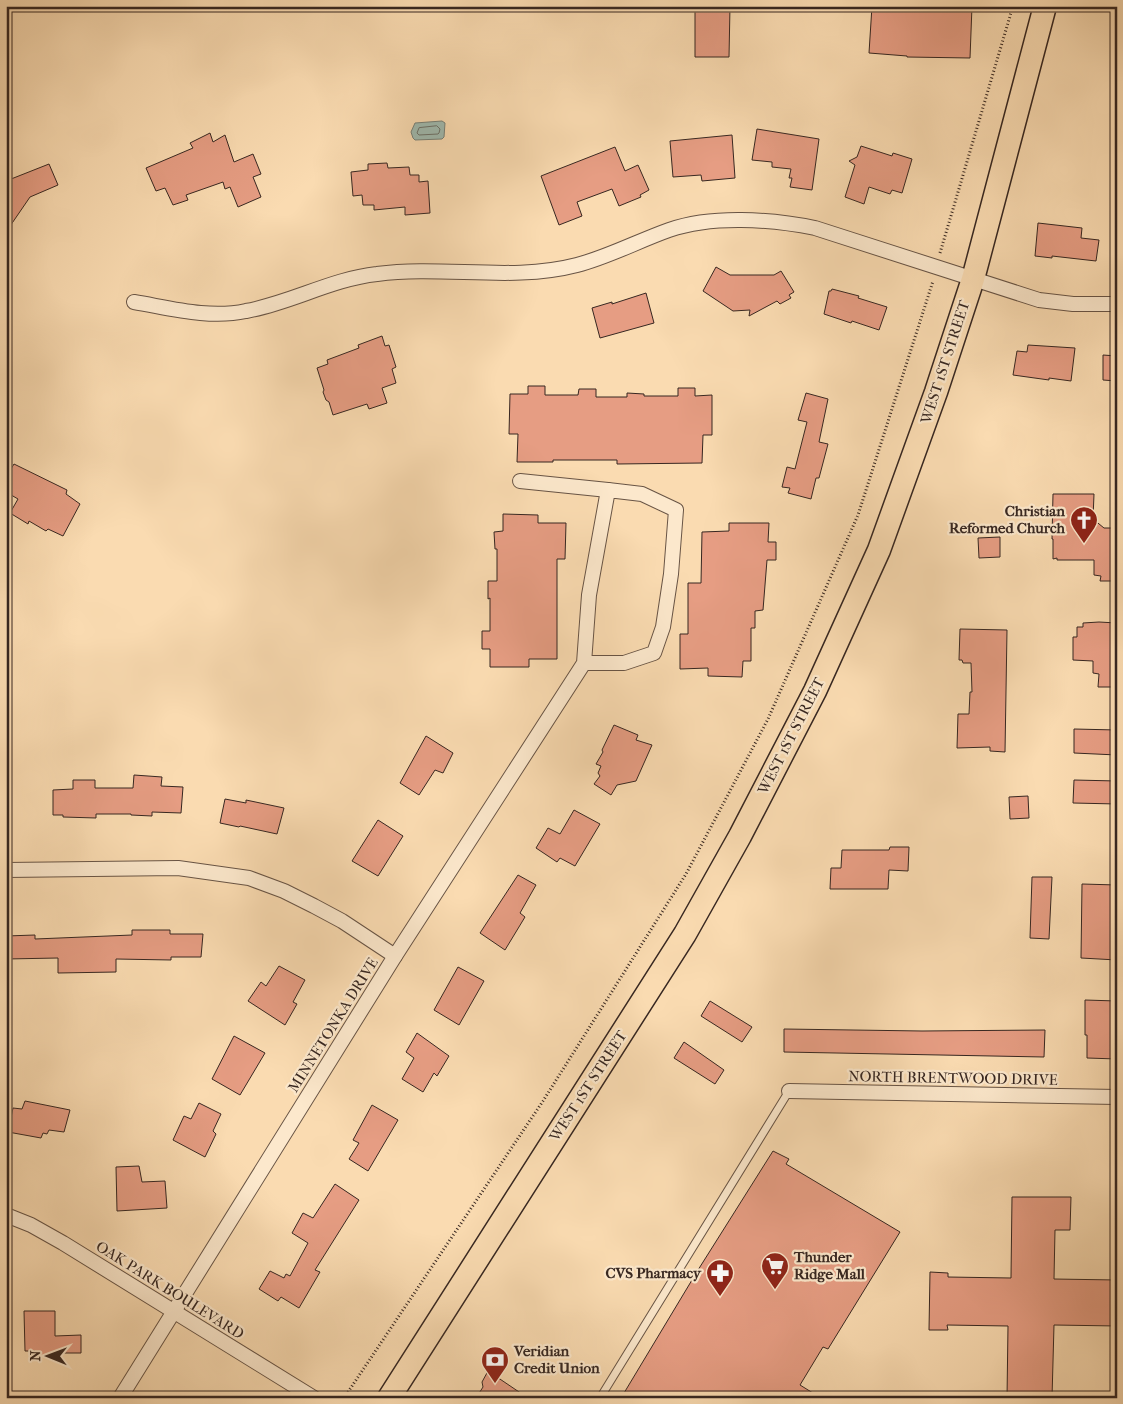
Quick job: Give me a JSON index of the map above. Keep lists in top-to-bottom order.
{
  "streets": {
    "main road": ["WEST 1ST STREET"],
    "street": ["MINNETONKA DRIVE", "NORTH BRENTWOOD DRIVE", "OAK PARK BOULEVARD"]
  },
  "crossings": [
    ["MINNETONKA DRIVE", "OAK PARK BOULEVARD"]
  ],
  "places": {
    "church": ["Christian Reformed Church"],
    "supermarket": ["Thunder Ridge Mall"],
    "pharmacy": ["CVS Pharmacy"],
    "bank": ["Veridian Credit Union"]
  },
  "north": "left"
}
